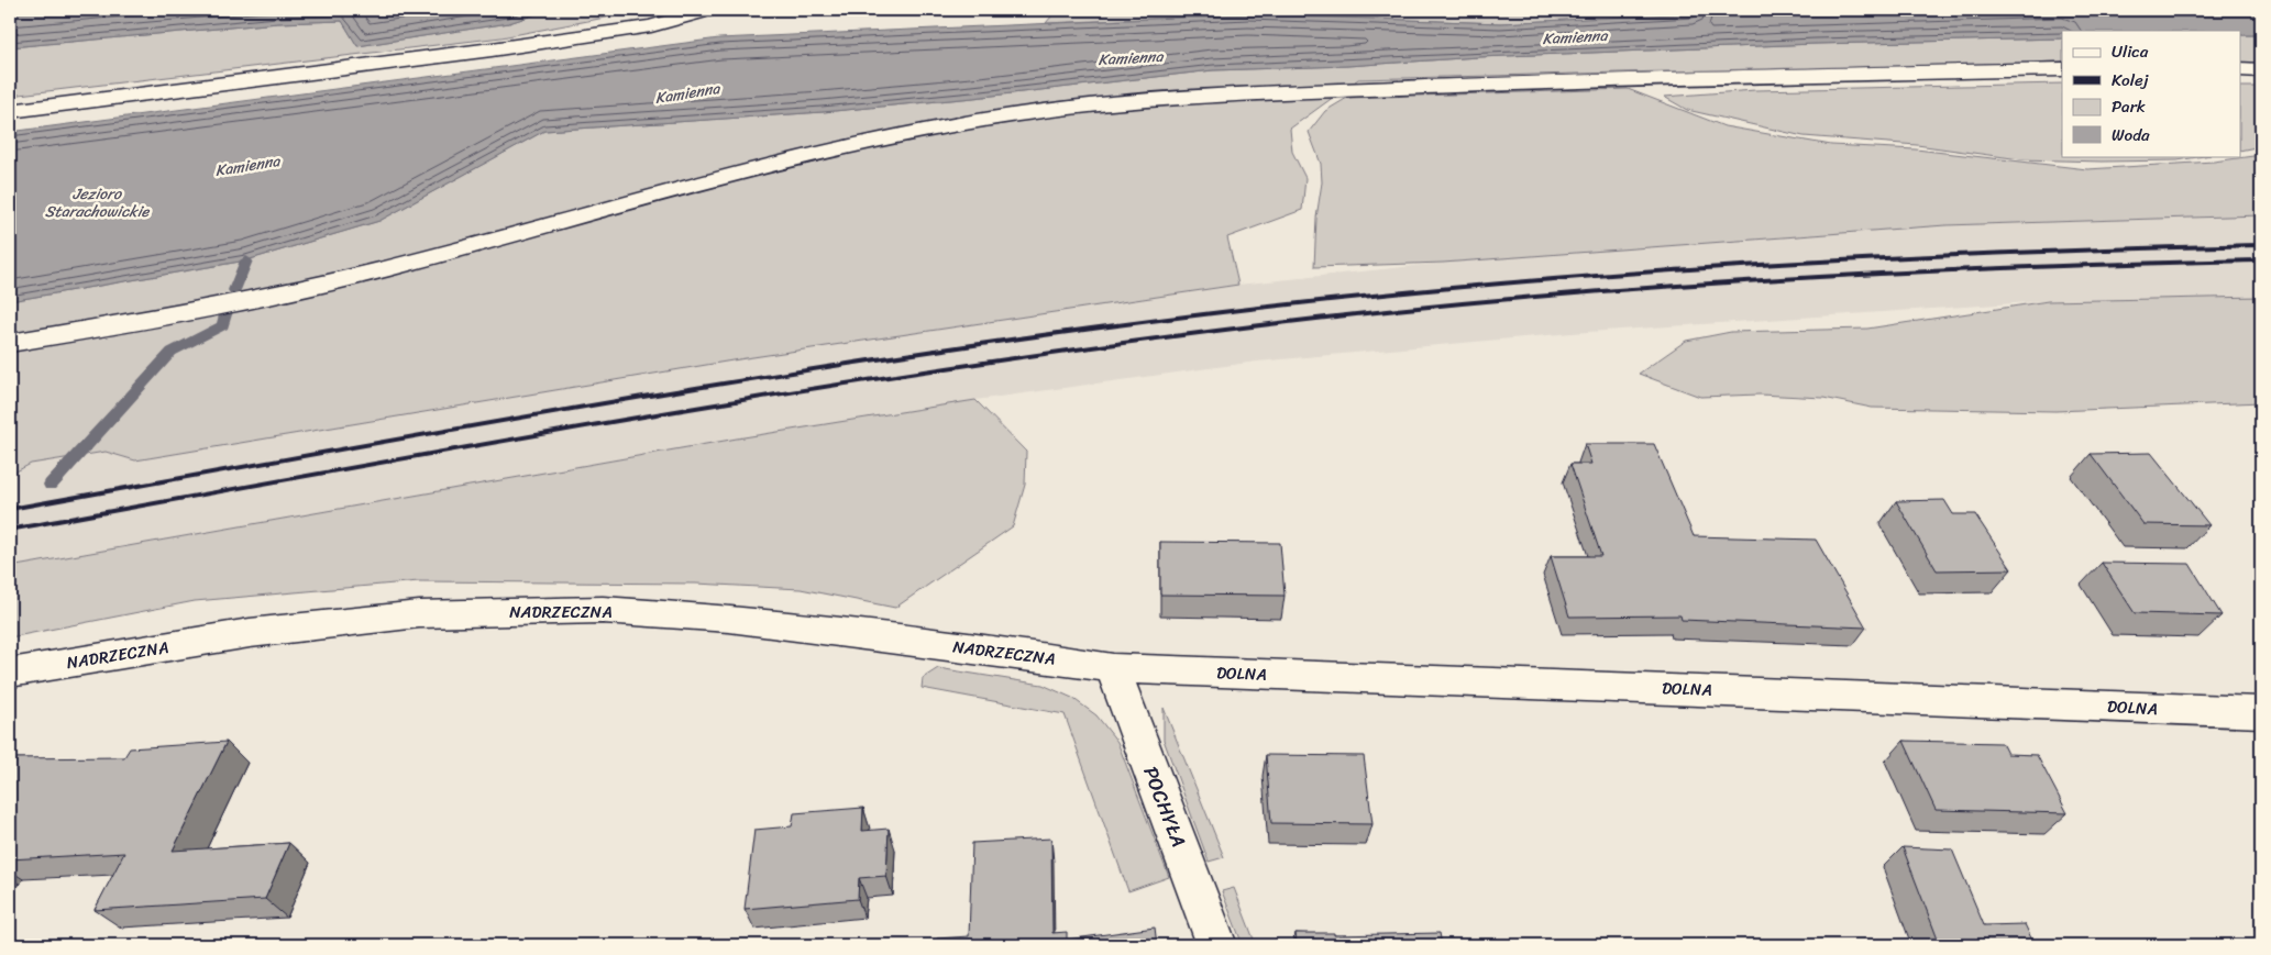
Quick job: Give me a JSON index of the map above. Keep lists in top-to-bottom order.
{
  "streets": {
    "street": ["NADRZECZNA", "DOLNA", "POCHYŁA"]
  },
  "crossings": [
    ["NADRZECZNA", "DOLNA"],
    ["NADRZECZNA", "POCHYŁA"],
    ["DOLNA", "POCHYŁA"]
  ],
  "water": ["Kamienna", "Jezioro Starachowickie"],
  "legend": [
    "Ulica",
    "Kolej",
    "Park",
    "Woda"
  ]
}
